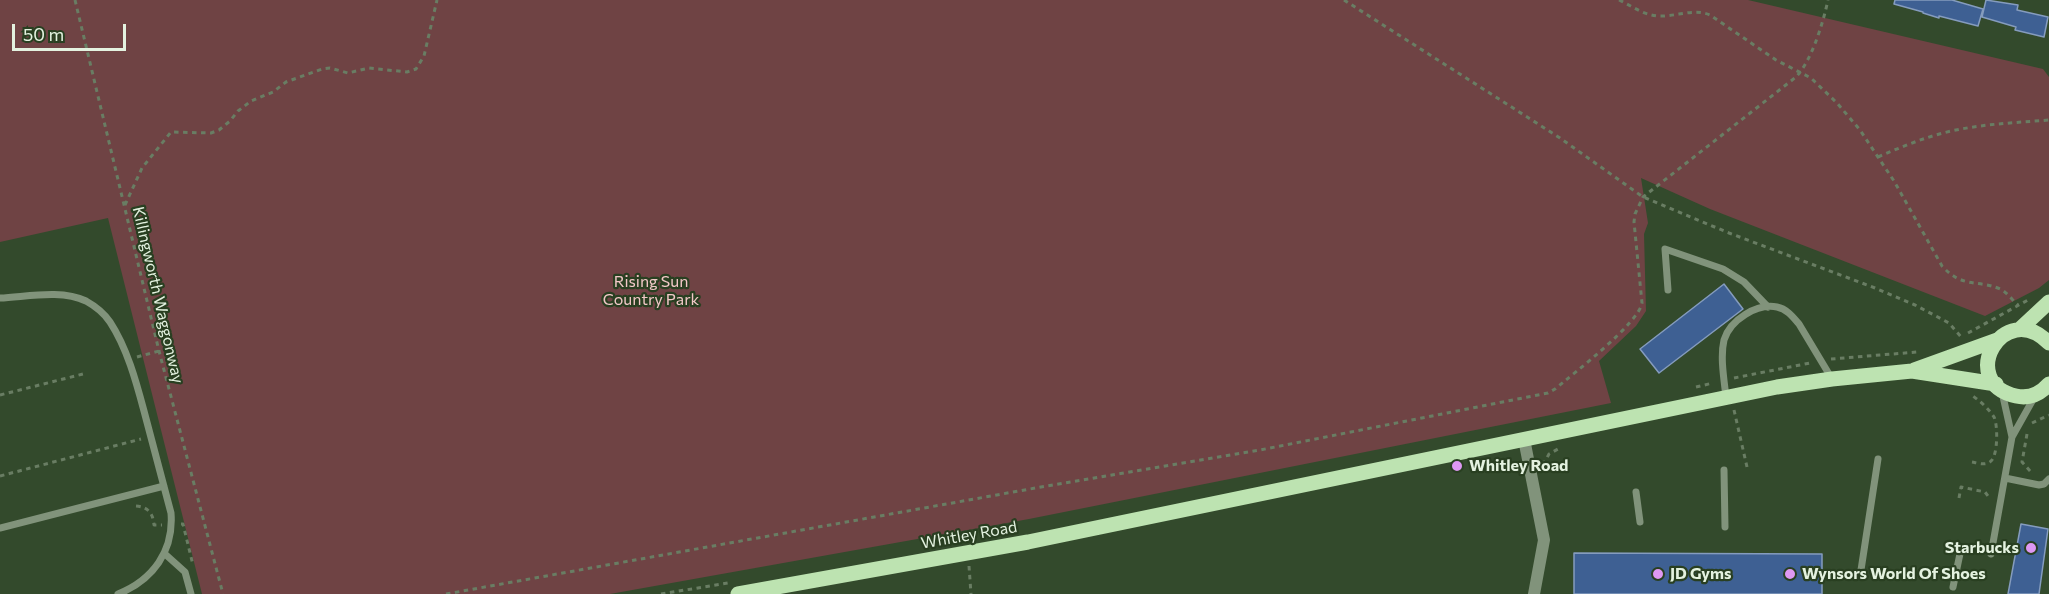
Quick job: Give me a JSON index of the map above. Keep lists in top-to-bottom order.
{
  "streets": {
    "main road": ["Whitley Road"],
    "path": ["Killingworth Waggonway"]
  },
  "parks": ["Rising Sun Country Park"],
  "places": [
    "Whitley Road",
    "Starbucks",
    "JD Gyms",
    "Wynsors World Of Shoes"
  ],
  "scale_bar": "50 m"
}
